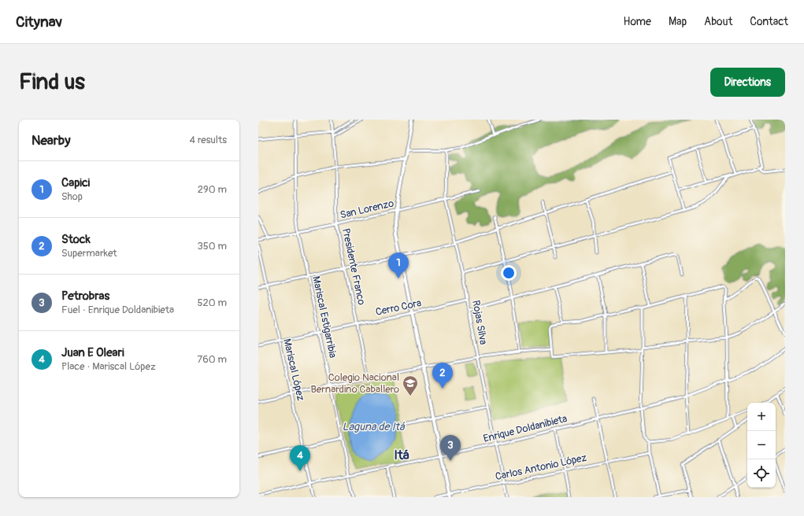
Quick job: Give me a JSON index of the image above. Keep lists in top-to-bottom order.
{
  "streets": {
    "street": [
      "San Lorenzo",
      "Presidente Franco",
      "Cerro Cora",
      "Mariscal Estigarribia",
      "Rojas Silva",
      "Mariscal López",
      "Enrique Doldanibieta",
      "Carlos Antonio López"
    ]
  },
  "crossings": [
    ["San Lorenzo", "Presidente Franco"],
    ["San Lorenzo", "Mariscal Estigarribia"],
    ["San Lorenzo", "Rojas Silva"],
    ["Presidente Franco", "Cerro Cora"],
    ["Cerro Cora", "Mariscal Estigarribia"],
    ["Cerro Cora", "Rojas Silva"],
    ["Cerro Cora", "Mariscal López"],
    ["Mariscal Estigarribia", "Enrique Doldanibieta"],
    ["Rojas Silva", "Enrique Doldanibieta"],
    ["Rojas Silva", "Carlos Antonio López"],
    ["Mariscal López", "Enrique Doldanibieta"]
  ],
  "districts": ["Itá"],
  "water": ["Laguna de Itá"],
  "places": {
    "school or university": ["Colegio Nacional Bernardino Caballero"]
  },
  "page": {
    "header": "Citynav",
    "nav": [
      "Home",
      "Map",
      "About",
      "Contact"
    ],
    "buttons": "Directions",
    "title": "Find us",
    "heading": ["Nearby", "4 results"],
    "list": [
      {
        "mark": "1",
        "name": "Capici",
        "note": "Shop",
        "value": "290 m"
      },
      {
        "mark": "2",
        "name": "Stock",
        "note": "Supermarket",
        "value": "350 m"
      },
      {
        "mark": "3",
        "name": "Petrobras",
        "note": "Fuel · Enrique Doldanibieta",
        "value": "520 m"
      },
      {
        "mark": "4",
        "name": "Juan E Oleari",
        "note": "Place · Mariscal López",
        "value": "760 m"
      }
    ],
    "pins": [
      "1",
      "2",
      "3",
      "4"
    ],
    "map_buttons": ["+", "−"]
  }
}
